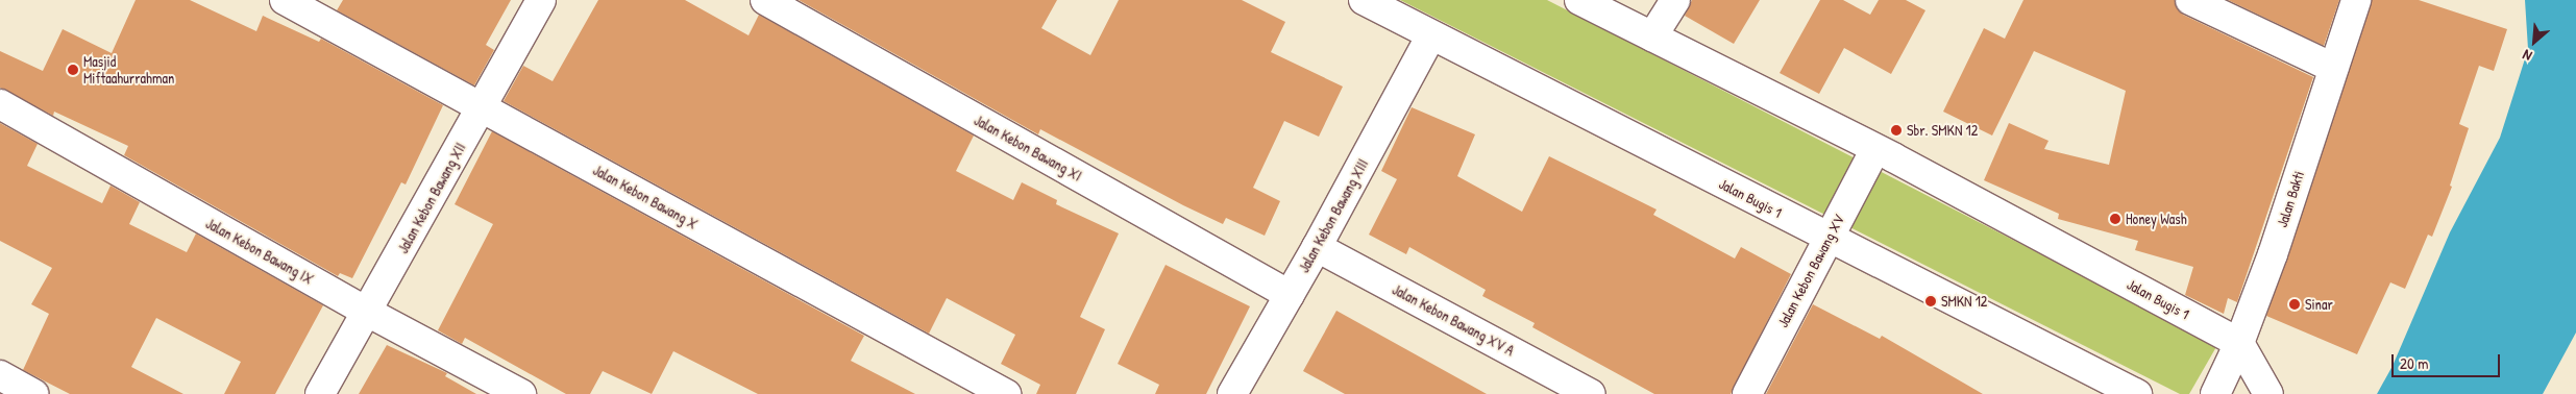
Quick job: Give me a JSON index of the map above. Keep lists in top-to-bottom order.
{
  "streets": {
    "street": [
      "Jalan Kebon Bawang XI",
      "Jalan Kebon Bawang X",
      "Jalan Kebon Bawang XII",
      "Jalan Bugis 1",
      "Jalan Bakti",
      "Jalan Kebon Bawang XIII",
      "Jalan Kebon Bawang IX",
      "Jalan Kebon Bawang XV",
      "Jalan Kebon Bawang XV A"
    ]
  },
  "crossings": [
    ["Jalan Kebon Bawang XI", "Jalan Kebon Bawang XIII"],
    ["Jalan Kebon Bawang X", "Jalan Kebon Bawang XII"],
    ["Jalan Kebon Bawang XII", "Jalan Kebon Bawang IX"],
    ["Jalan Bugis 1", "Jalan Bakti"],
    ["Jalan Bugis 1", "Jalan Kebon Bawang XIII"],
    ["Jalan Bugis 1", "Jalan Kebon Bawang XV"],
    ["Jalan Kebon Bawang XIII", "Jalan Kebon Bawang XV A"]
  ],
  "places": [
    "Masjid Miftaahurrahman",
    "Sbr. SMKN 12",
    "Honey Wash",
    "SMKN 12",
    "Sinar"
  ],
  "scale_bar": "20 m",
  "north": "bottom left"
}
